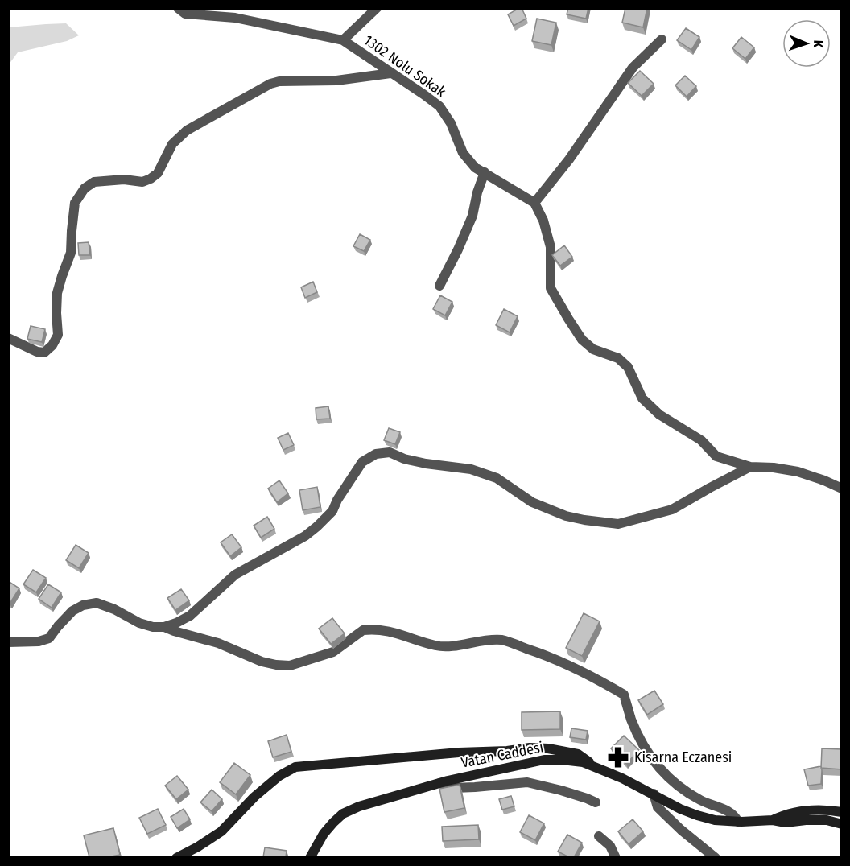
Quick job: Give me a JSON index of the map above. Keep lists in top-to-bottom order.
{
  "streets": {
    "street": ["1302 Nolu Sokak", "Vatan Caddesi"]
  },
  "places": {
    "pharmacy": ["Kisarna Eczanesi"]
  },
  "north": "right"
}
